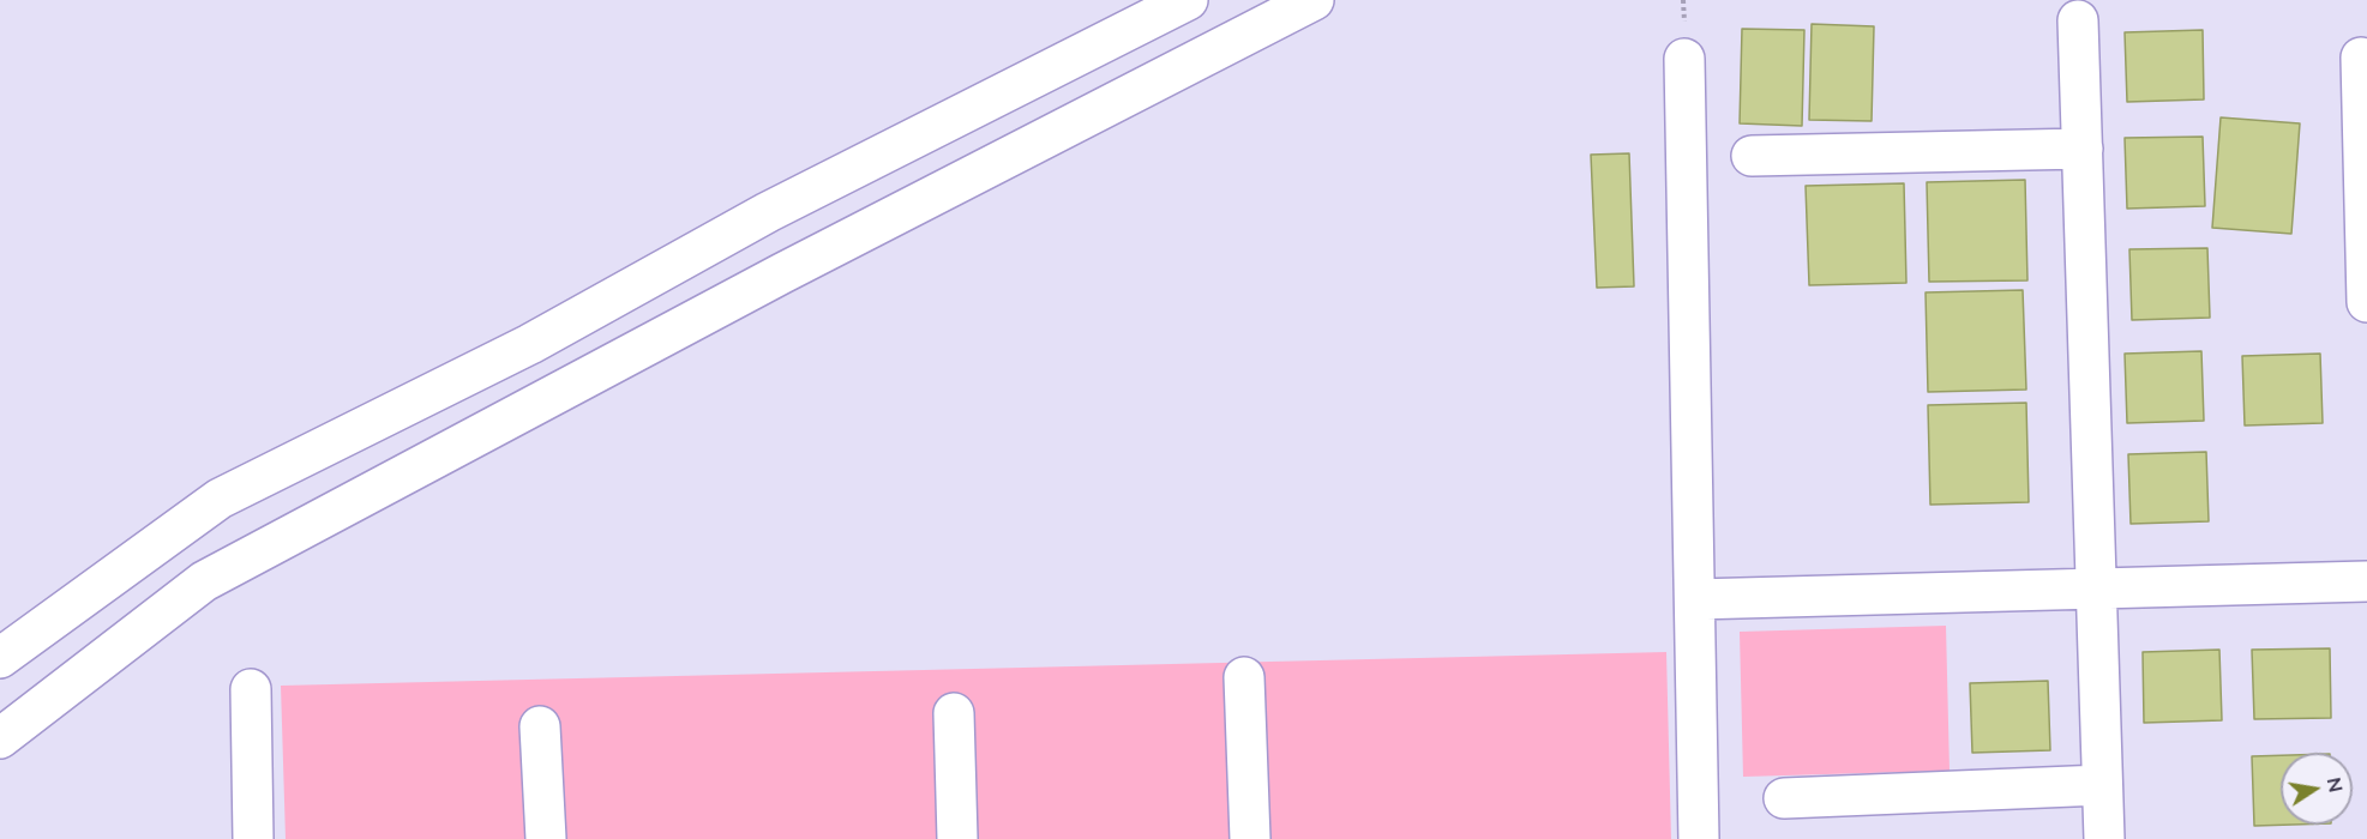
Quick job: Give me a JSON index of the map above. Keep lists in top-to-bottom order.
{
  "north": "right"
}
